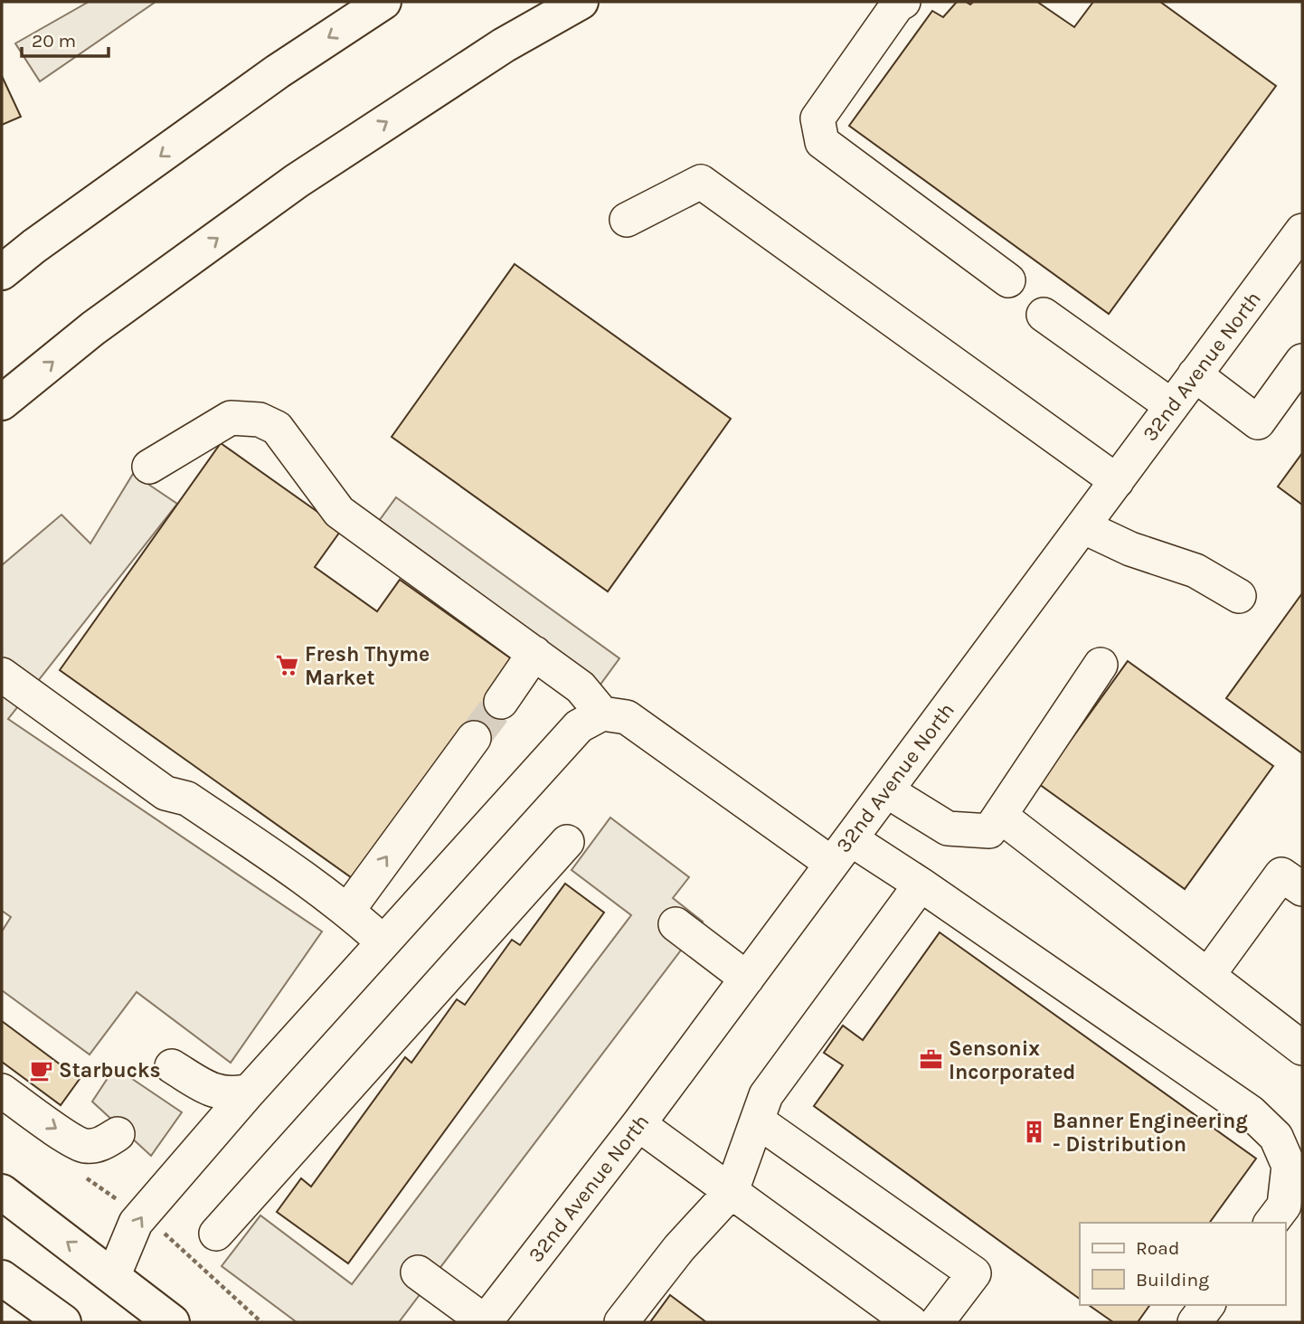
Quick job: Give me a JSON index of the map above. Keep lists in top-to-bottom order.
{
  "streets": {
    "street": ["32nd Avenue North"]
  },
  "places": {
    "supermarket": ["Fresh Thyme Market"],
    "office": ["Sensonix Incorporated"],
    "cafe": ["Starbucks"],
    "building": ["Banner Engineering - Distribution"]
  },
  "legend": ["Road", "Building"],
  "scale_bar": "20 m"
}
